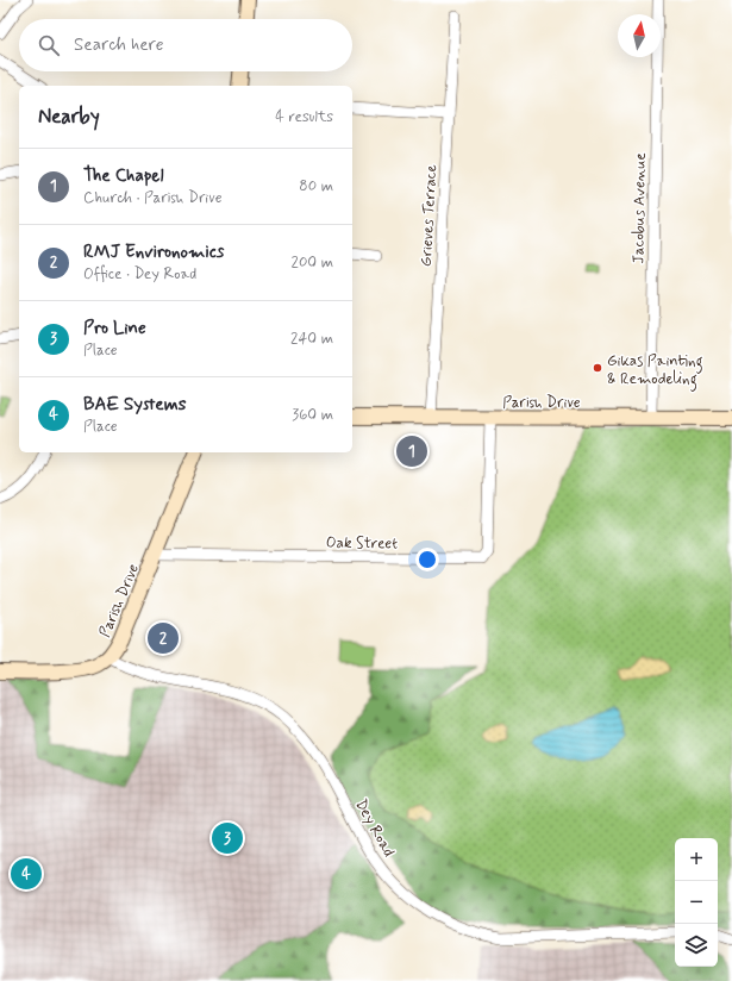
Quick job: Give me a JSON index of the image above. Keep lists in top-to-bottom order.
{
  "streets": {
    "street": [
      "Jacobus Avenue",
      "Grieves Terrace",
      "Parish Drive",
      "Oak Street",
      "Dey Road"
    ]
  },
  "crossings": [
    ["Jacobus Avenue", "Parish Drive"],
    ["Grieves Terrace", "Parish Drive"],
    ["Parish Drive", "Oak Street"],
    ["Parish Drive", "Dey Road"]
  ],
  "places": ["Gikas Painting & Remodeling"],
  "north": "top",
  "page": {
    "search": "Search here",
    "heading": ["Nearby", "4 results"],
    "list": [
      {
        "mark": "1",
        "name": "The Chapel",
        "note": "Church · Parish Drive",
        "value": "80 m"
      },
      {
        "mark": "2",
        "name": "RMJ Environomics",
        "note": "Office · Dey Road",
        "value": "200 m"
      },
      {
        "mark": "3",
        "name": "Pro Line",
        "note": "Place",
        "value": "240 m"
      },
      {
        "mark": "4",
        "name": "BAE Systems",
        "note": "Place",
        "value": "360 m"
      }
    ],
    "pins": [
      "1",
      "2",
      "3",
      "4"
    ],
    "map_buttons": ["+", "−"]
  }
}
